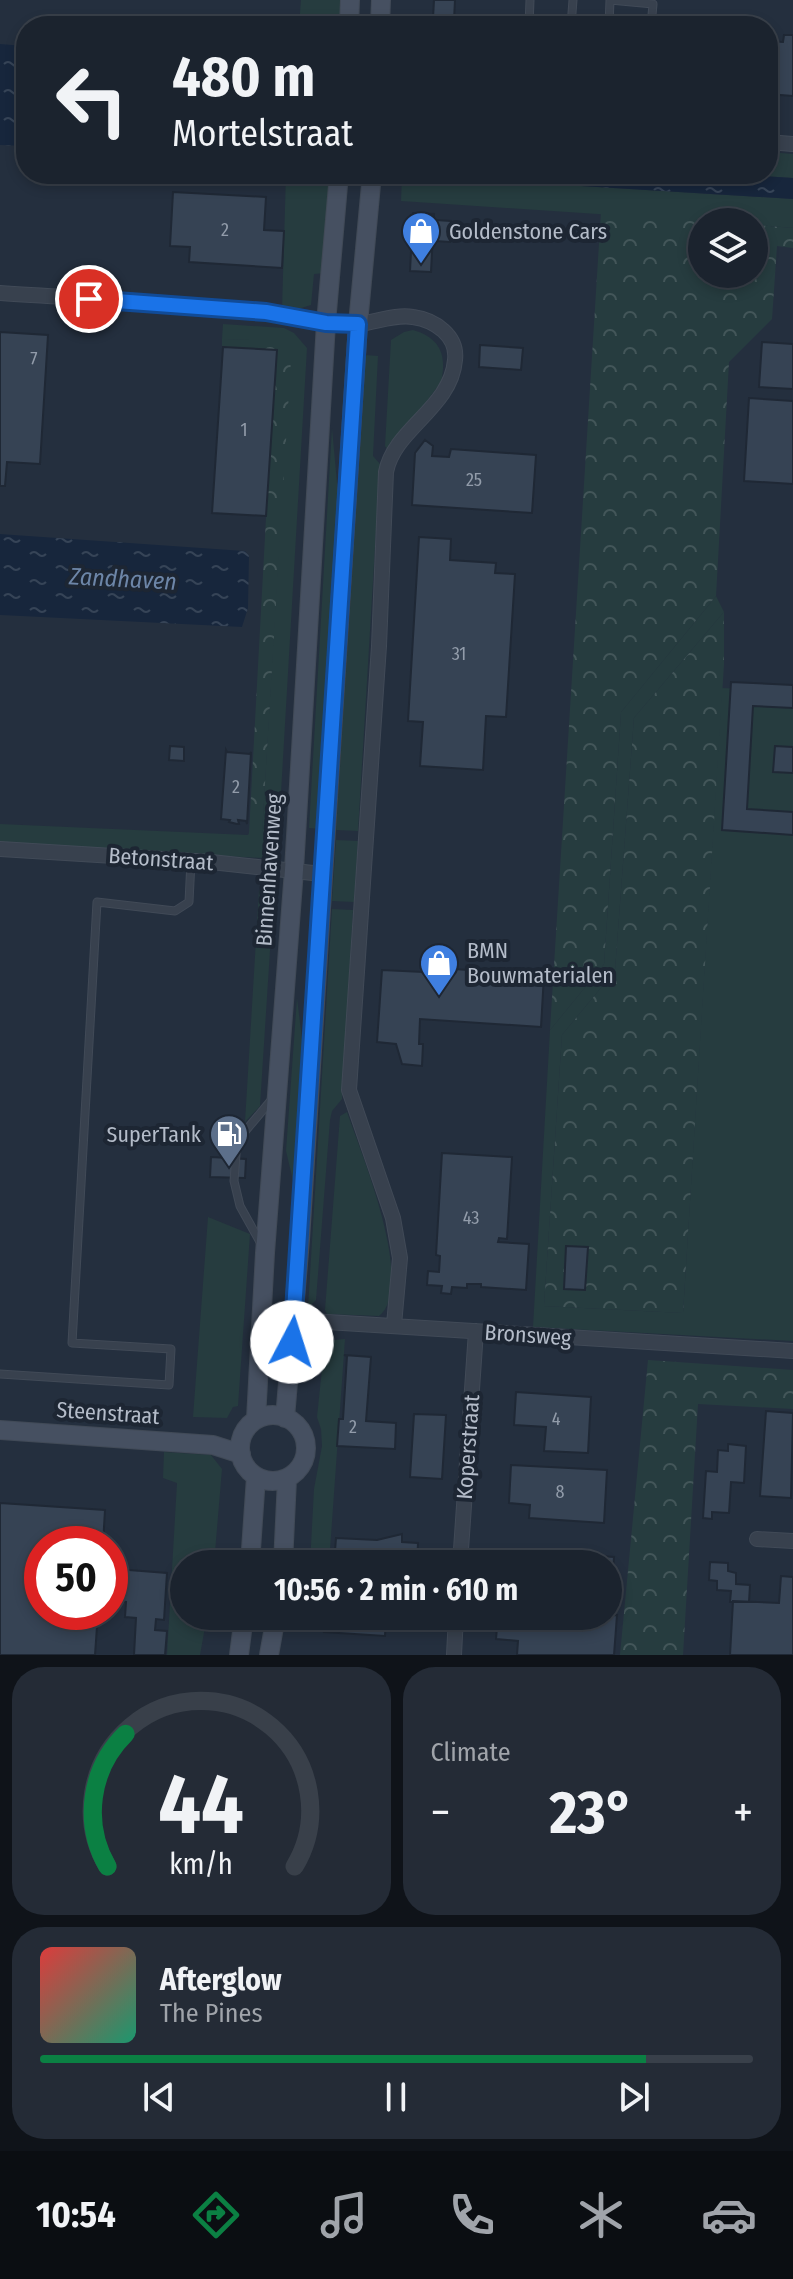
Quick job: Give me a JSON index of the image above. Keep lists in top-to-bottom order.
{
  "streets": {
    "main road": ["Binnenhavenweg", "Steenstraat"],
    "street": ["Betonstraat", "Bronsweg", "Koperstraat"]
  },
  "crossings": [
    ["Betonstraat", "Binnenhavenweg"],
    ["Binnenhavenweg", "Bronsweg"],
    ["Binnenhavenweg", "Steenstraat"],
    ["Bronsweg", "Koperstraat"]
  ],
  "water": ["Zandhaven"],
  "places": {
    "shop": ["Goldenstone Cars", "BMN Bouwmaterialen"],
    "fuel station": ["SuperTank"]
  },
  "house_numbers": [
    "2",
    "7",
    "1",
    "25",
    "31",
    "2",
    "43",
    "4",
    "2",
    "8"
  ],
  "page": {
    "turn": ["480 m", "Mortelstraat"],
    "limit": "50",
    "trip": "10:56 · 2 min · 610 m",
    "tile": "Climate",
    "heat": ["−", "23°", "+"],
    "song": ["Afterglow", "The Pines"],
    "tabs": "10:54",
    "gauge": ["44", "km/h"]
  }
}
